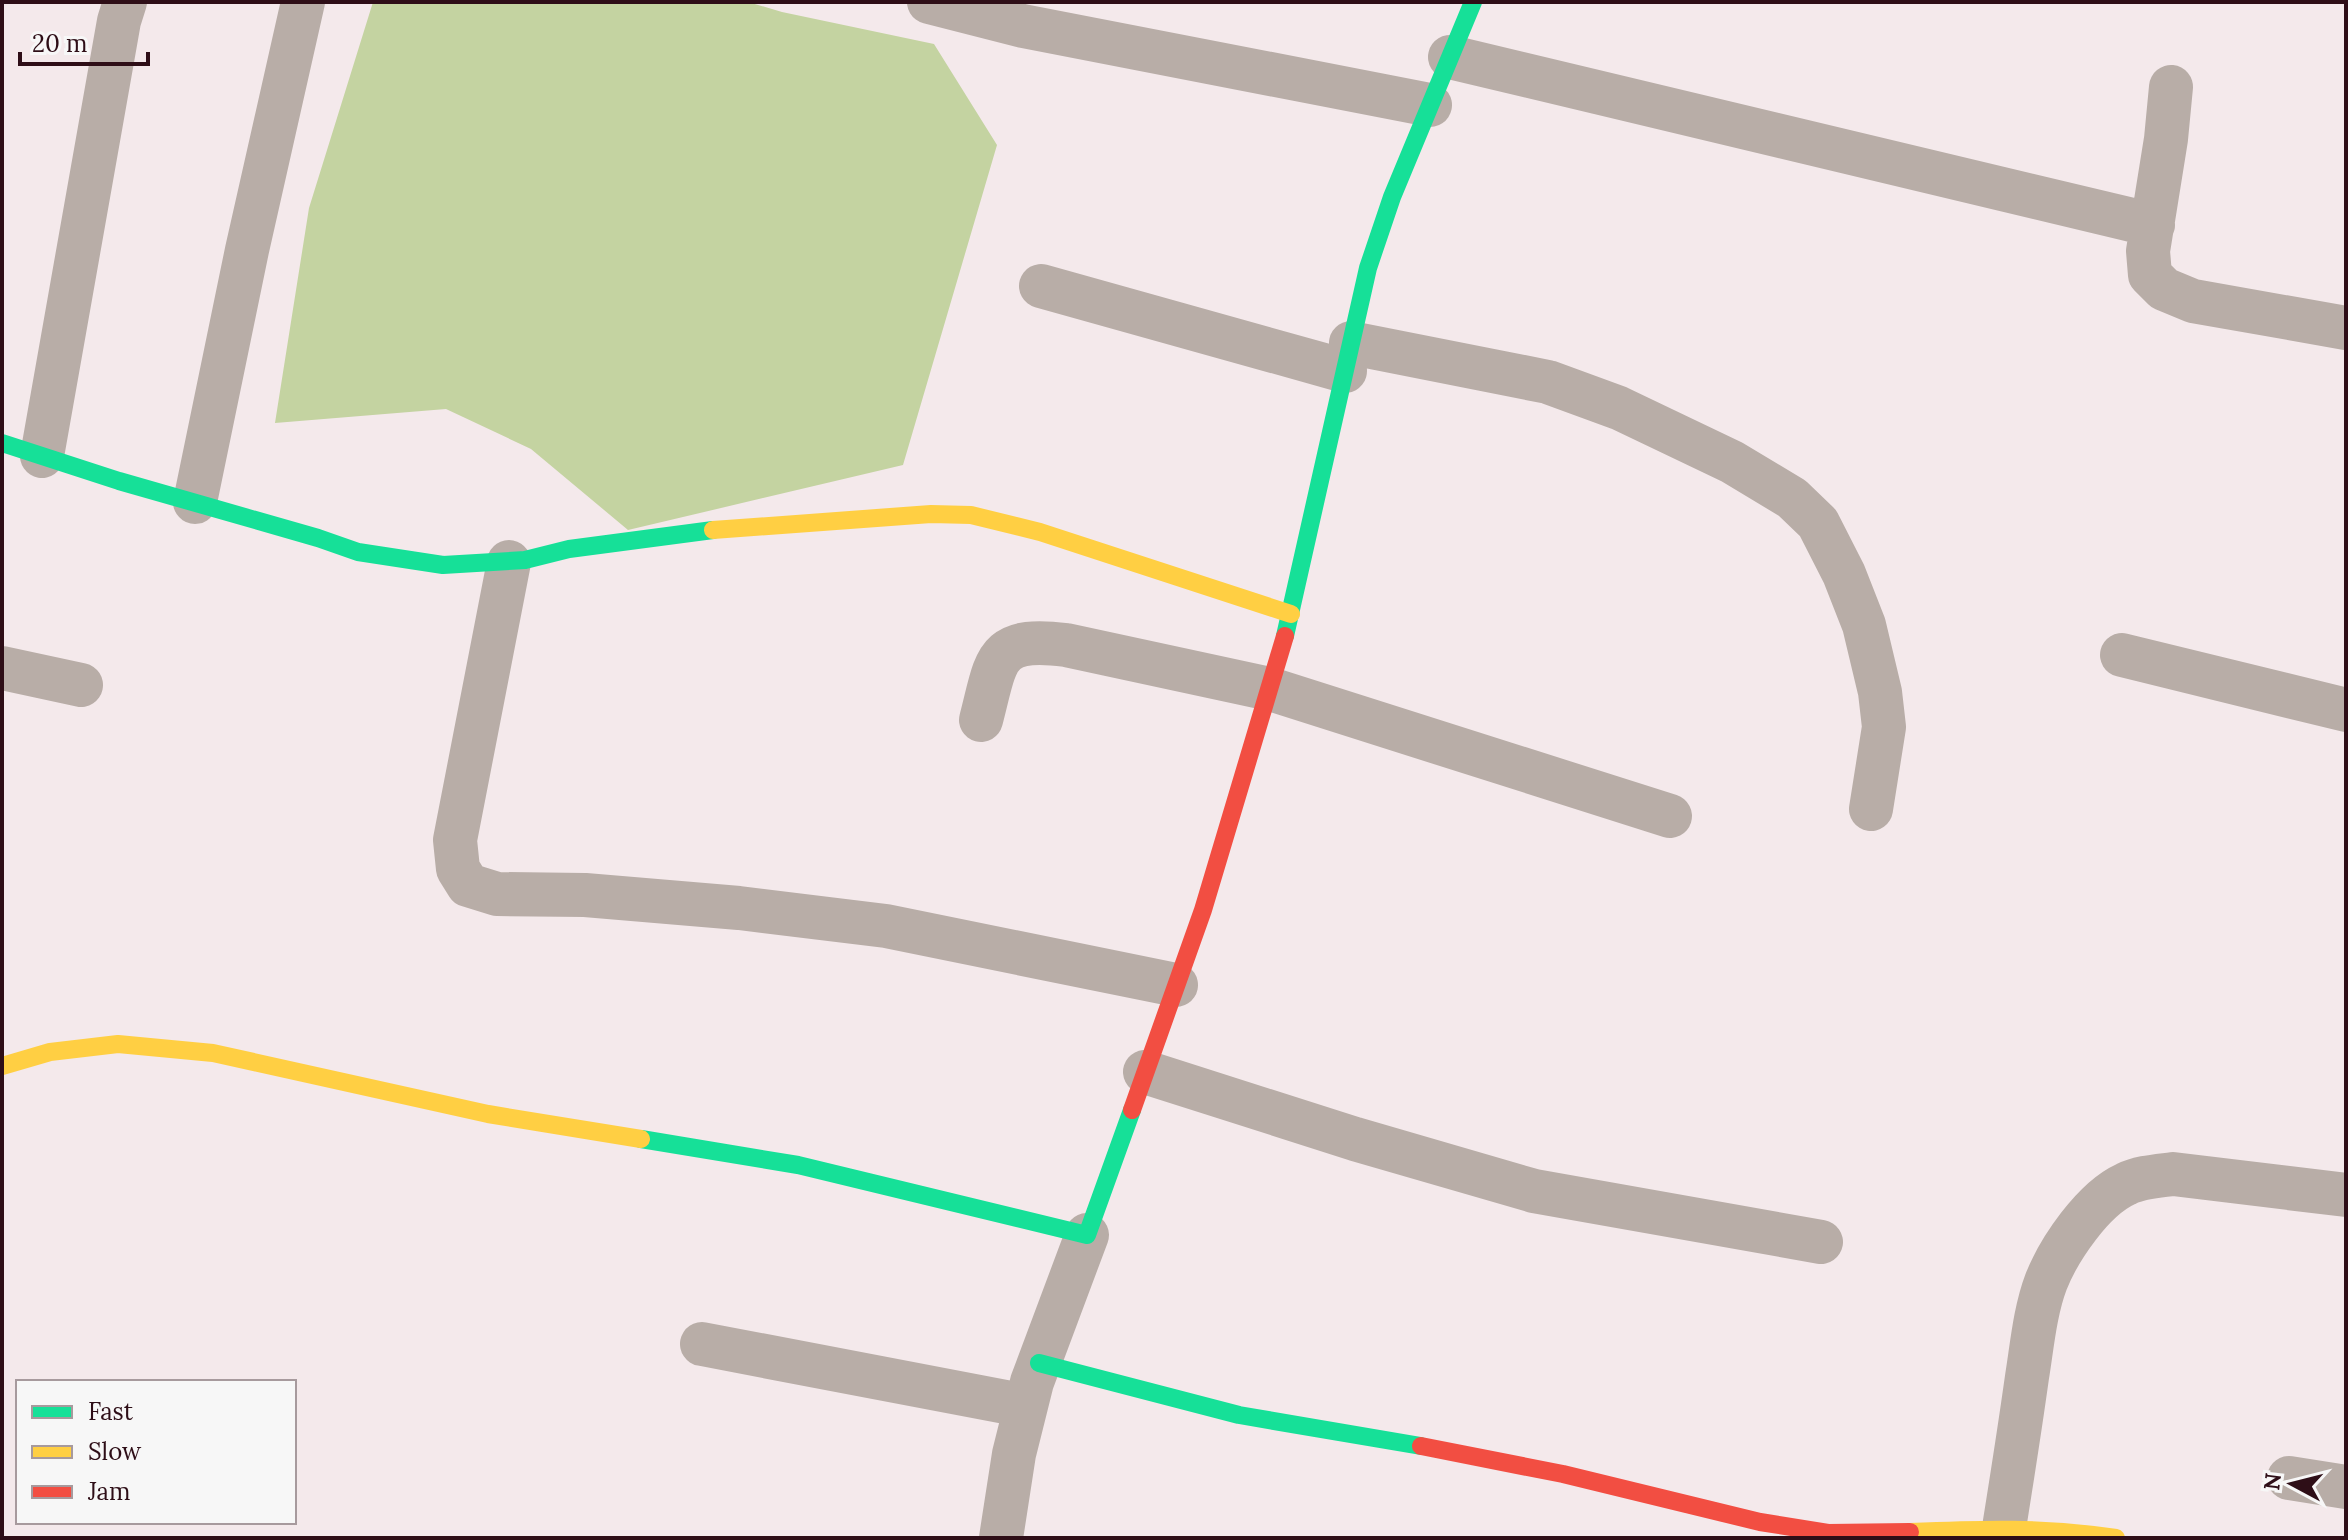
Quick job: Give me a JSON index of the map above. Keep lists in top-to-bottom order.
{
  "legend": ["Fast", "Slow", "Jam"],
  "scale_bar": "20 m",
  "north": "left"
}
